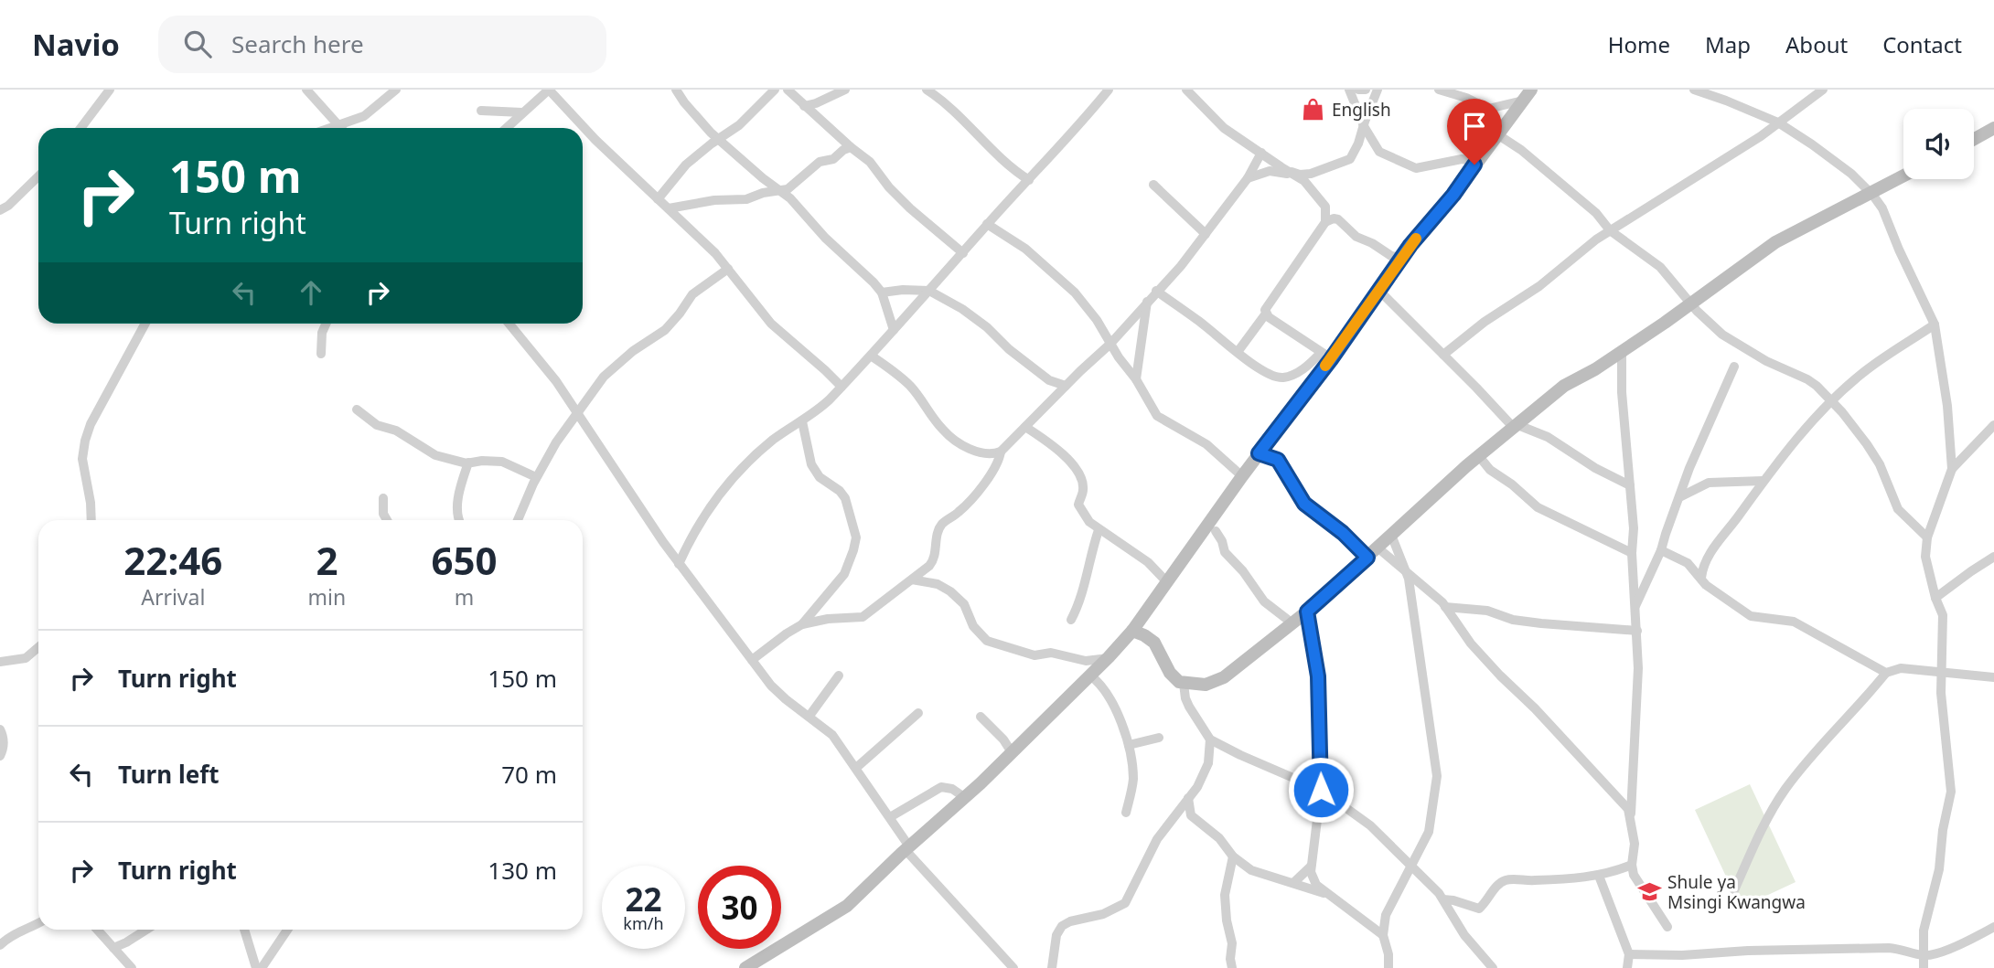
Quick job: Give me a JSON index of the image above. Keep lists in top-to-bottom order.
{
  "places": {
    "shop": ["English"],
    "school or university": ["Shule ya Msingi Kwangwa"]
  },
  "page": {
    "header": "Navio",
    "search": "Search here",
    "nav": [
      "Home",
      "Map",
      "About",
      "Contact"
    ],
    "turn": ["150 m", "Turn right"],
    "eta": [
      "22:46",
      "Arrival",
      "2",
      "min",
      "650",
      "m"
    ],
    "list": [
      {
        "name": "Turn right",
        "value": "150 m"
      },
      {
        "name": "Turn left",
        "value": "70 m"
      },
      {
        "name": "Turn right",
        "value": "130 m"
      }
    ],
    "speed": "22 km/h",
    "limit": "30"
  }
}
